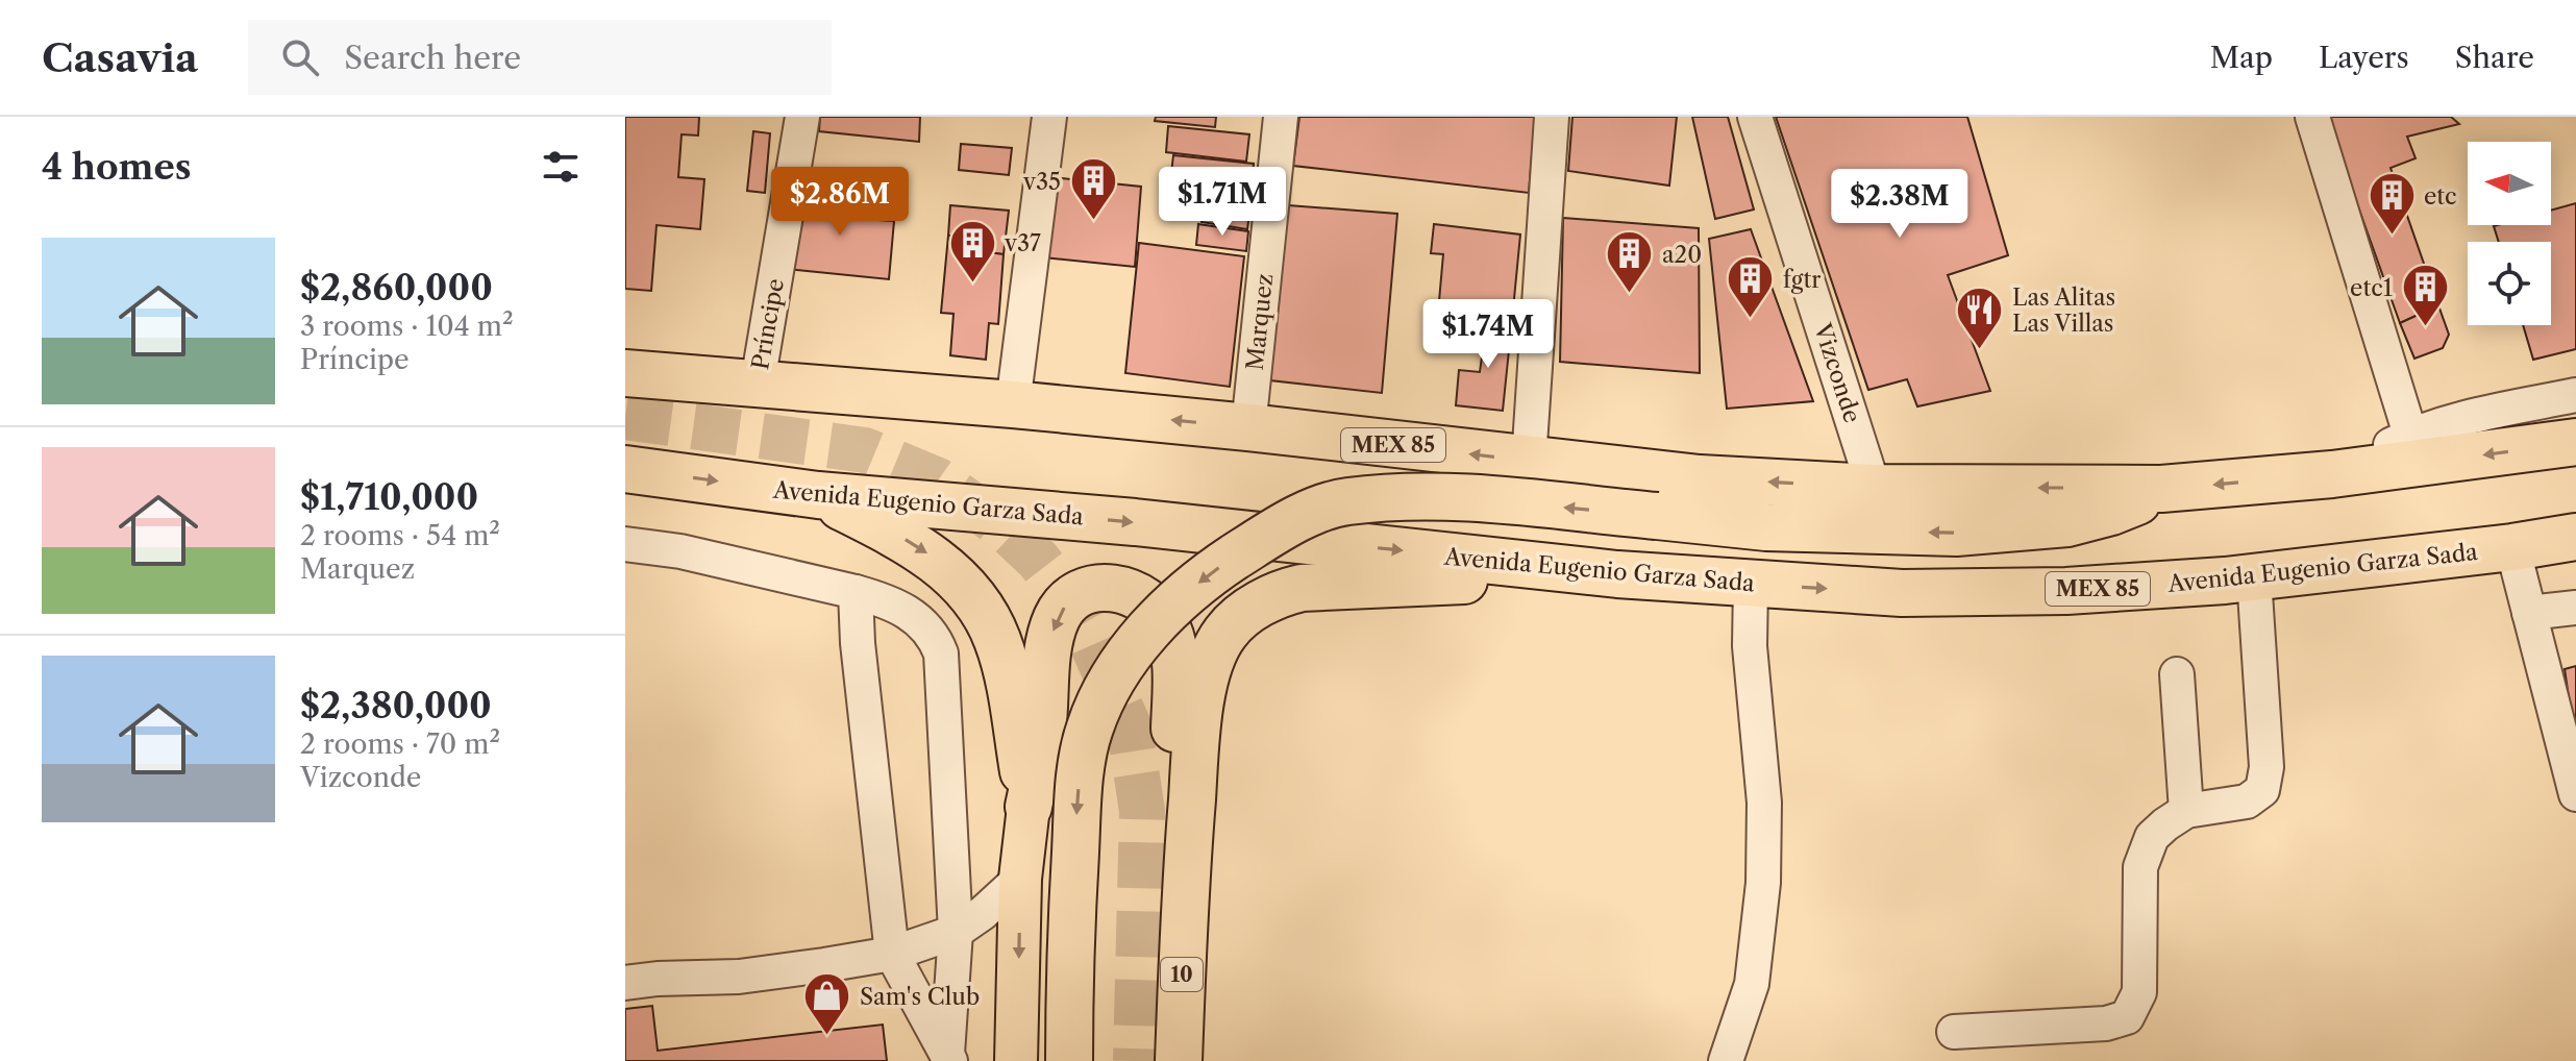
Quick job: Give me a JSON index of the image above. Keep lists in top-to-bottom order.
{
  "streets": {
    "highway": ["MEX 85", "Avenida Eugenio Garza Sada", "10"],
    "street": ["Marquez", "Príncipe", "Vizconde"]
  },
  "crossings": [
    ["Marquez", "MEX 85"],
    ["Príncipe", "MEX 85"],
    ["Vizconde", "MEX 85"]
  ],
  "places": {
    "building": [
      "v35",
      "etc",
      "v37",
      "a20",
      "fgtr",
      "etc1"
    ],
    "restaurant": ["Las Alitas Las Villas"],
    "shop": ["Sam's Club"]
  },
  "north": "left",
  "page": {
    "header": "Casavia",
    "search": "Search here",
    "nav": ["Map", "Layers", "Share"],
    "heading": "4 homes",
    "price": [
      "$2.86M",
      "$1.71M",
      "$2.38M",
      "$1.74M"
    ],
    "list": [
      {
        "name": "$2,860,000",
        "note": "3 rooms · 104 m² · Príncipe"
      },
      {
        "name": "$1,710,000",
        "note": "2 rooms · 54 m² · Marquez"
      },
      {
        "name": "$2,380,000",
        "note": "2 rooms · 70 m² · Vizconde"
      }
    ]
  }
}
